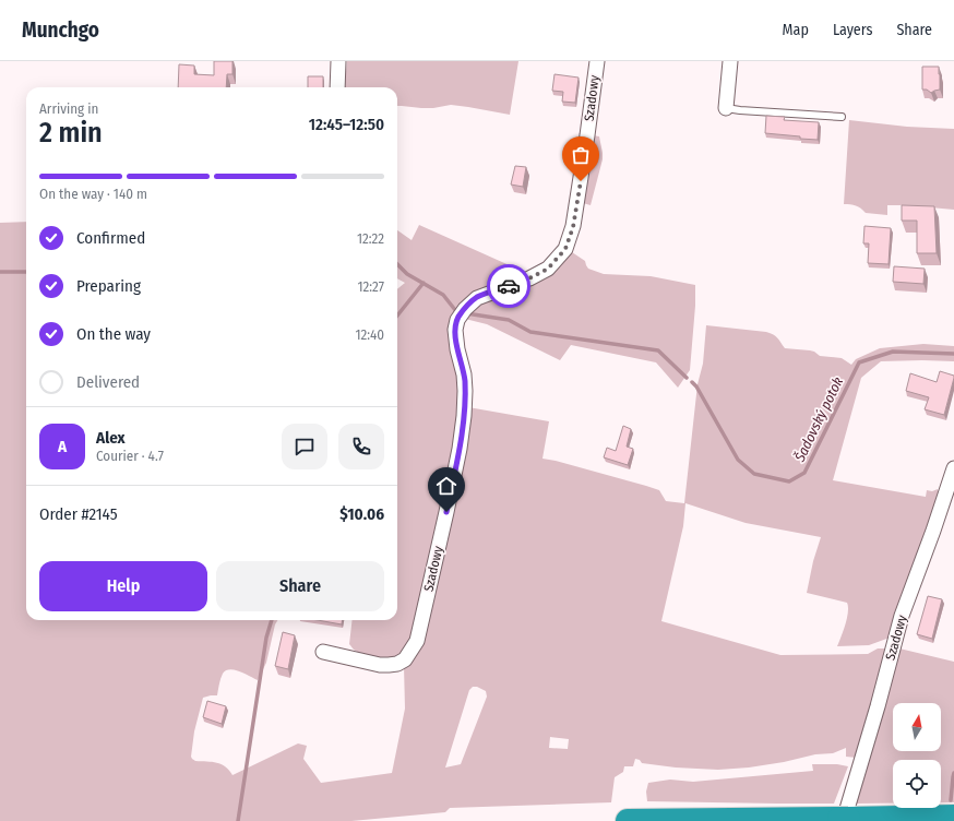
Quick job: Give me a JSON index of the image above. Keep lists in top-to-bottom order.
{
  "streets": {
    "street": ["Szadowy"]
  },
  "water": ["Šadovský potok"],
  "north": "top",
  "page": {
    "header": "Munchgo",
    "nav": ["Map", "Layers", "Share"],
    "heading": ["2 min", "Arriving in", "12:45–12:50"],
    "panel": [
      "Alex",
      "Courier · 4.7",
      "Order #2145",
      "$10.06"
    ],
    "bar": "On the way · 140 m",
    "list": [
      ["Confirmed", "12:22"],
      ["Preparing", "12:27"],
      ["On the way", "12:40"],
      "Delivered"
    ],
    "round": "A",
    "buttons": ["Help", "Share"]
  }
}
